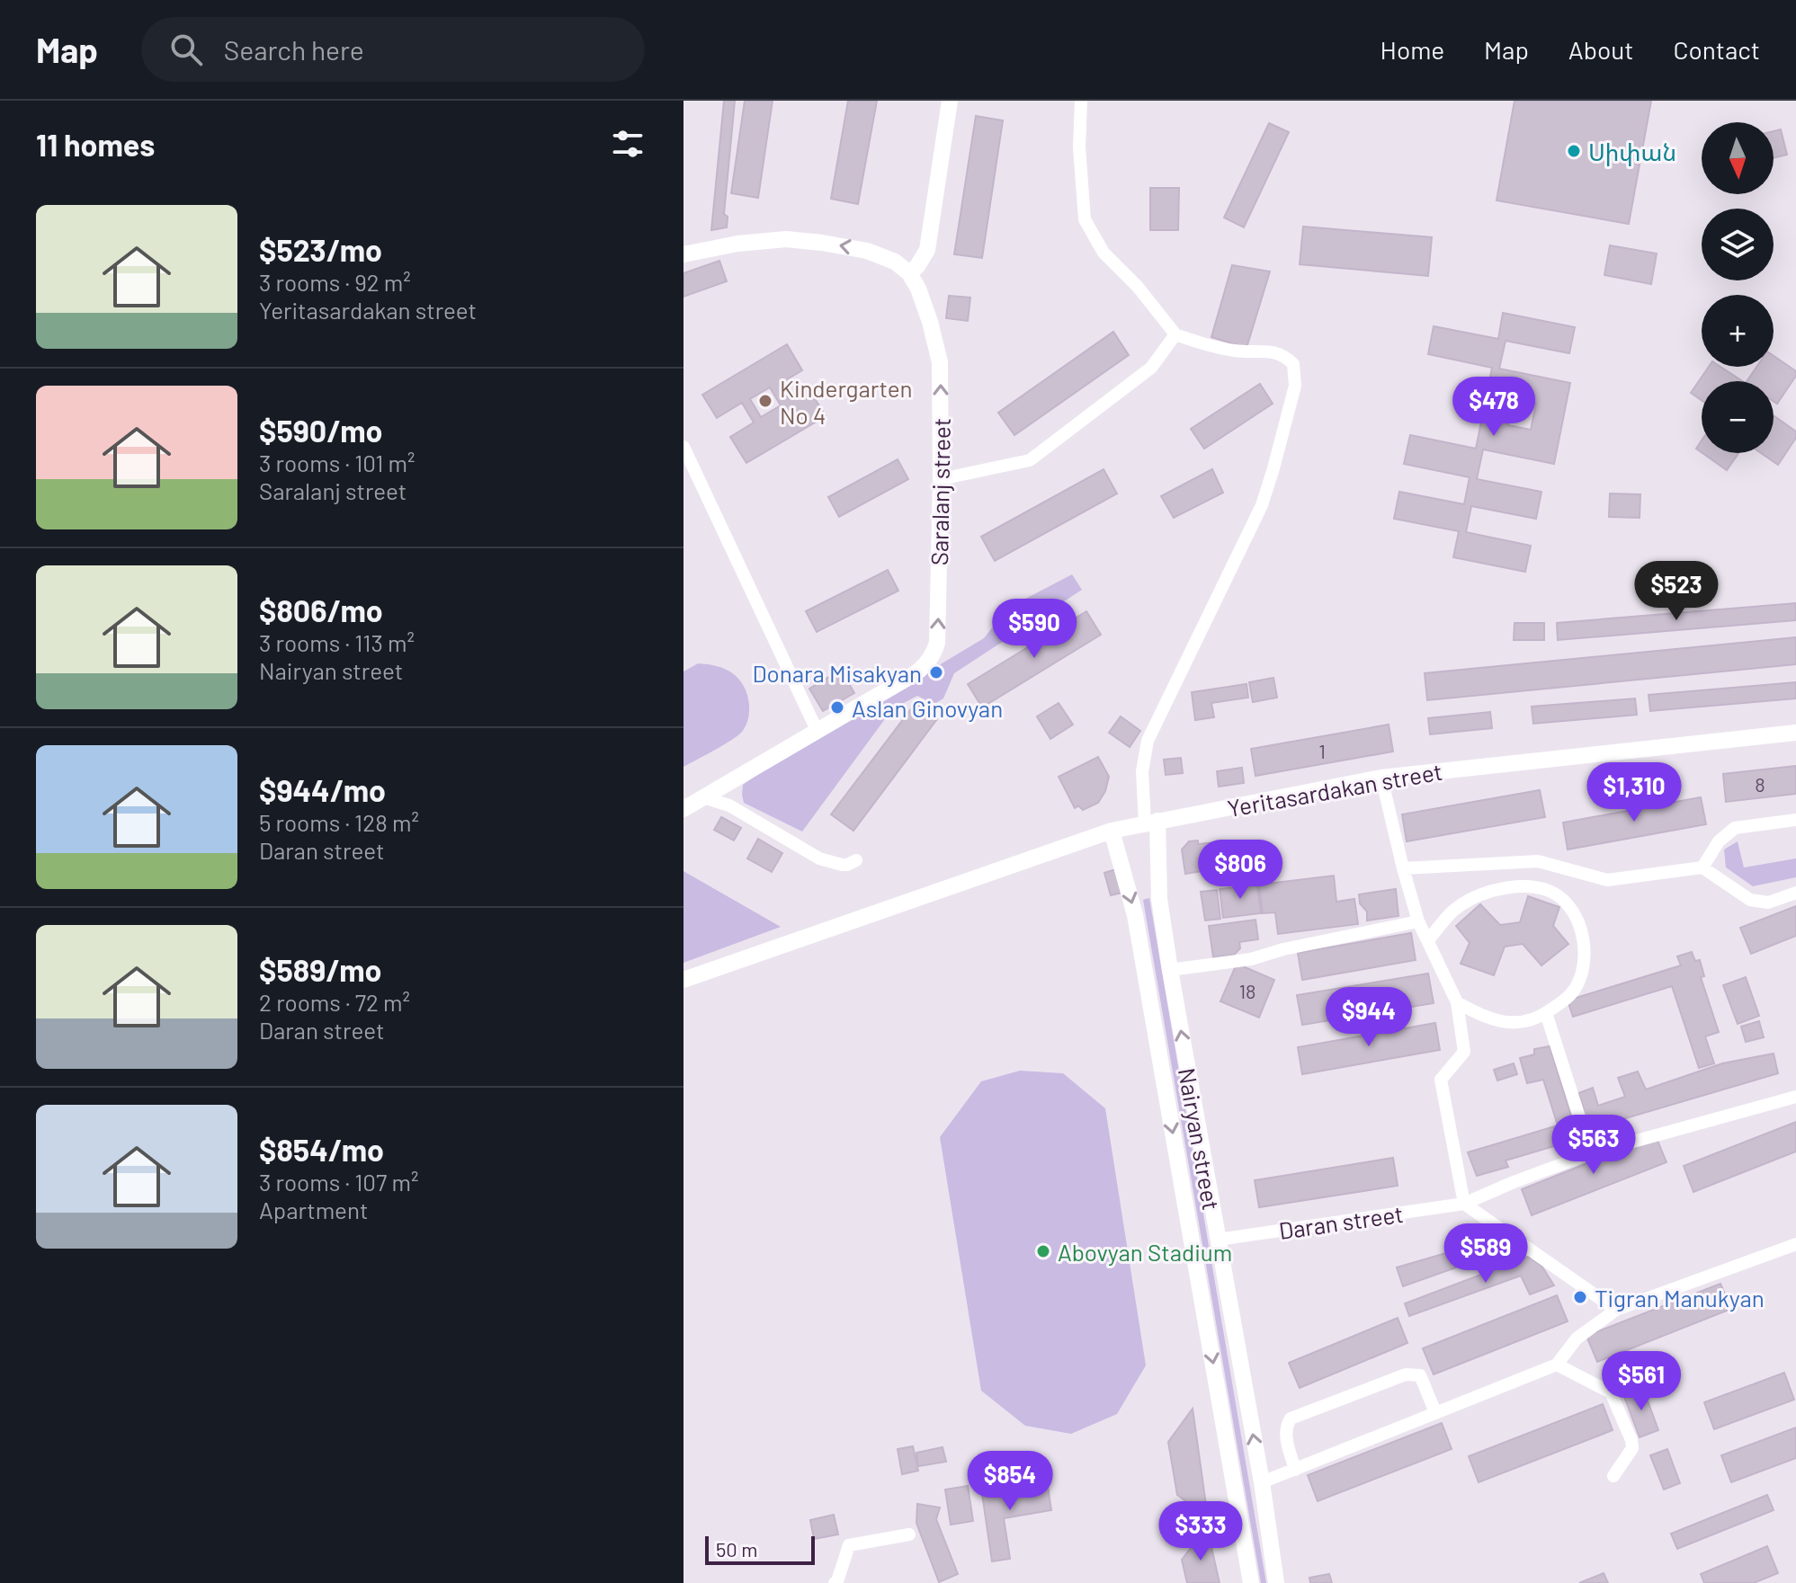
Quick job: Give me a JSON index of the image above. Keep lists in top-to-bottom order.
{
  "streets": {
    "street": [
      "Saralanj street",
      "Yeritasardakan street",
      "Nairyan street",
      "Daran street"
    ]
  },
  "crossings": [
    ["Yeritasardakan street", "Nairyan street"],
    ["Nairyan street", "Daran street"]
  ],
  "one_way": ["Saralanj street"],
  "places": [
    "Սիփան",
    "Kindergarten No 4",
    "Donara Misakyan",
    "Aslan Ginovyan",
    "Abovyan Stadium",
    "Tigran Manukyan"
  ],
  "house_numbers": ["1", "8", "18"],
  "scale_bar": "50 m",
  "north": "bottom",
  "page": {
    "header": "Map",
    "search": "Search here",
    "nav": [
      "Home",
      "Map",
      "About",
      "Contact"
    ],
    "heading": "11 homes",
    "map_buttons": ["+", "−"],
    "list": [
      {
        "name": "$523/mo",
        "note": "3 rooms · 92 m² · Yeritasardakan street"
      },
      {
        "name": "$590/mo",
        "note": "3 rooms · 101 m² · Saralanj street"
      },
      {
        "name": "$806/mo",
        "note": "3 rooms · 113 m² · Nairyan street"
      },
      {
        "name": "$944/mo",
        "note": "5 rooms · 128 m² · Daran street"
      },
      {
        "name": "$589/mo",
        "note": "2 rooms · 72 m² · Daran street"
      },
      {
        "name": "$854/mo",
        "note": "3 rooms · 107 m² · Apartment"
      }
    ],
    "price": [
      "$478",
      "$523",
      "$590",
      "$1,310",
      "$806",
      "$944",
      "$563",
      "$589",
      "$561",
      "$854",
      "$333"
    ],
    "scale": "50 m"
  }
}
